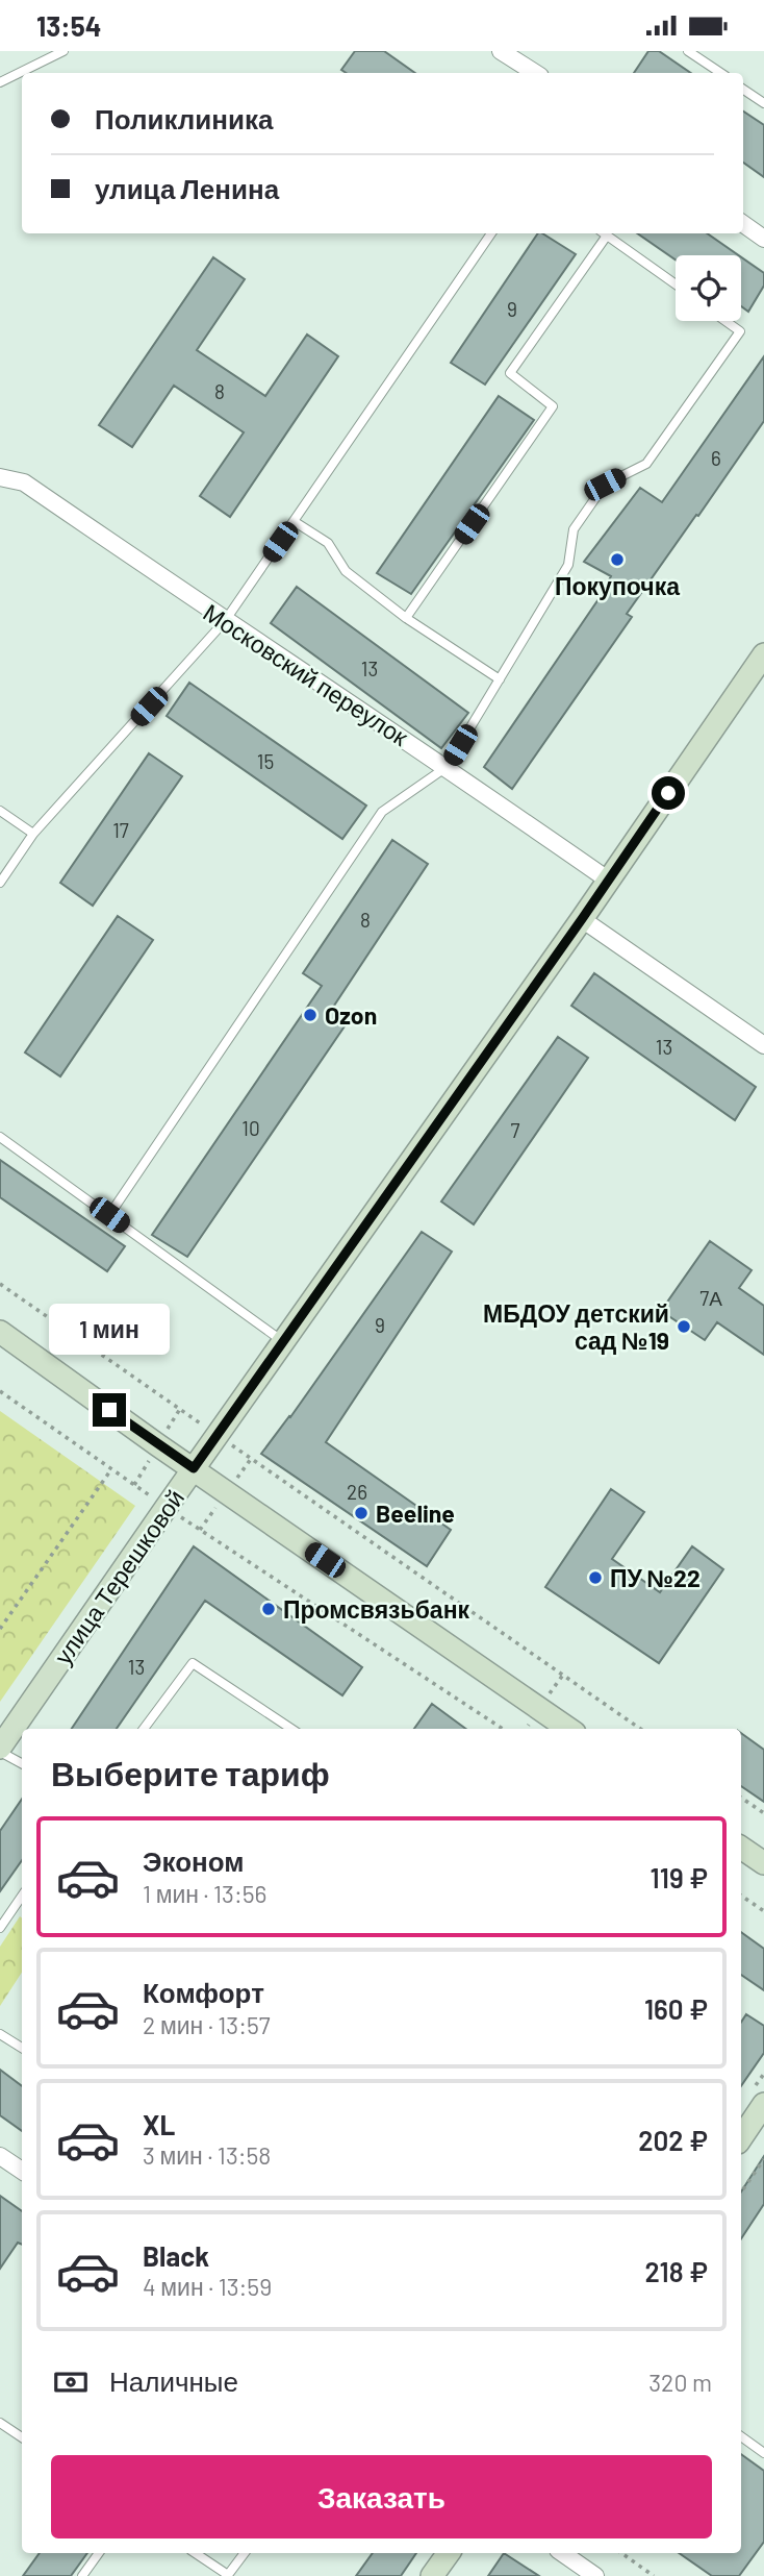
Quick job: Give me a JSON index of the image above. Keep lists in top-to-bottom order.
{
  "streets": {
    "street": ["Московский переулок", "улица Терешковой"]
  },
  "crossings": [
    ["Московский переулок", "улица Терешковой"]
  ],
  "places": [
    "Покупочка",
    "Ozon",
    "МБДОУ детский сад №19",
    "Beeline",
    "ПУ №22",
    "Промсвязьбанк"
  ],
  "house_numbers": [
    "9",
    "8",
    "6",
    "13",
    "15",
    "17",
    "8",
    "13",
    "10",
    "7",
    "7А",
    "9",
    "26",
    "13"
  ],
  "page": {
    "status": "13:54",
    "banner": ["Поликлиника", "улица Ленина"],
    "bubble": "1 мин",
    "heading": "Выберите тариф",
    "list": [
      {
        "name": "Эконом",
        "note": "1 мин · 13:56",
        "value": "119 ₽"
      },
      {
        "name": "Комфорт",
        "note": "2 мин · 13:57",
        "value": "160 ₽"
      },
      {
        "name": "XL",
        "note": "3 мин · 13:58",
        "value": "202 ₽"
      },
      {
        "name": "Black",
        "note": "4 мин · 13:59",
        "value": "218 ₽"
      }
    ],
    "pay": ["Наличные", "320 m"],
    "buttons": "Заказать"
  }
}
